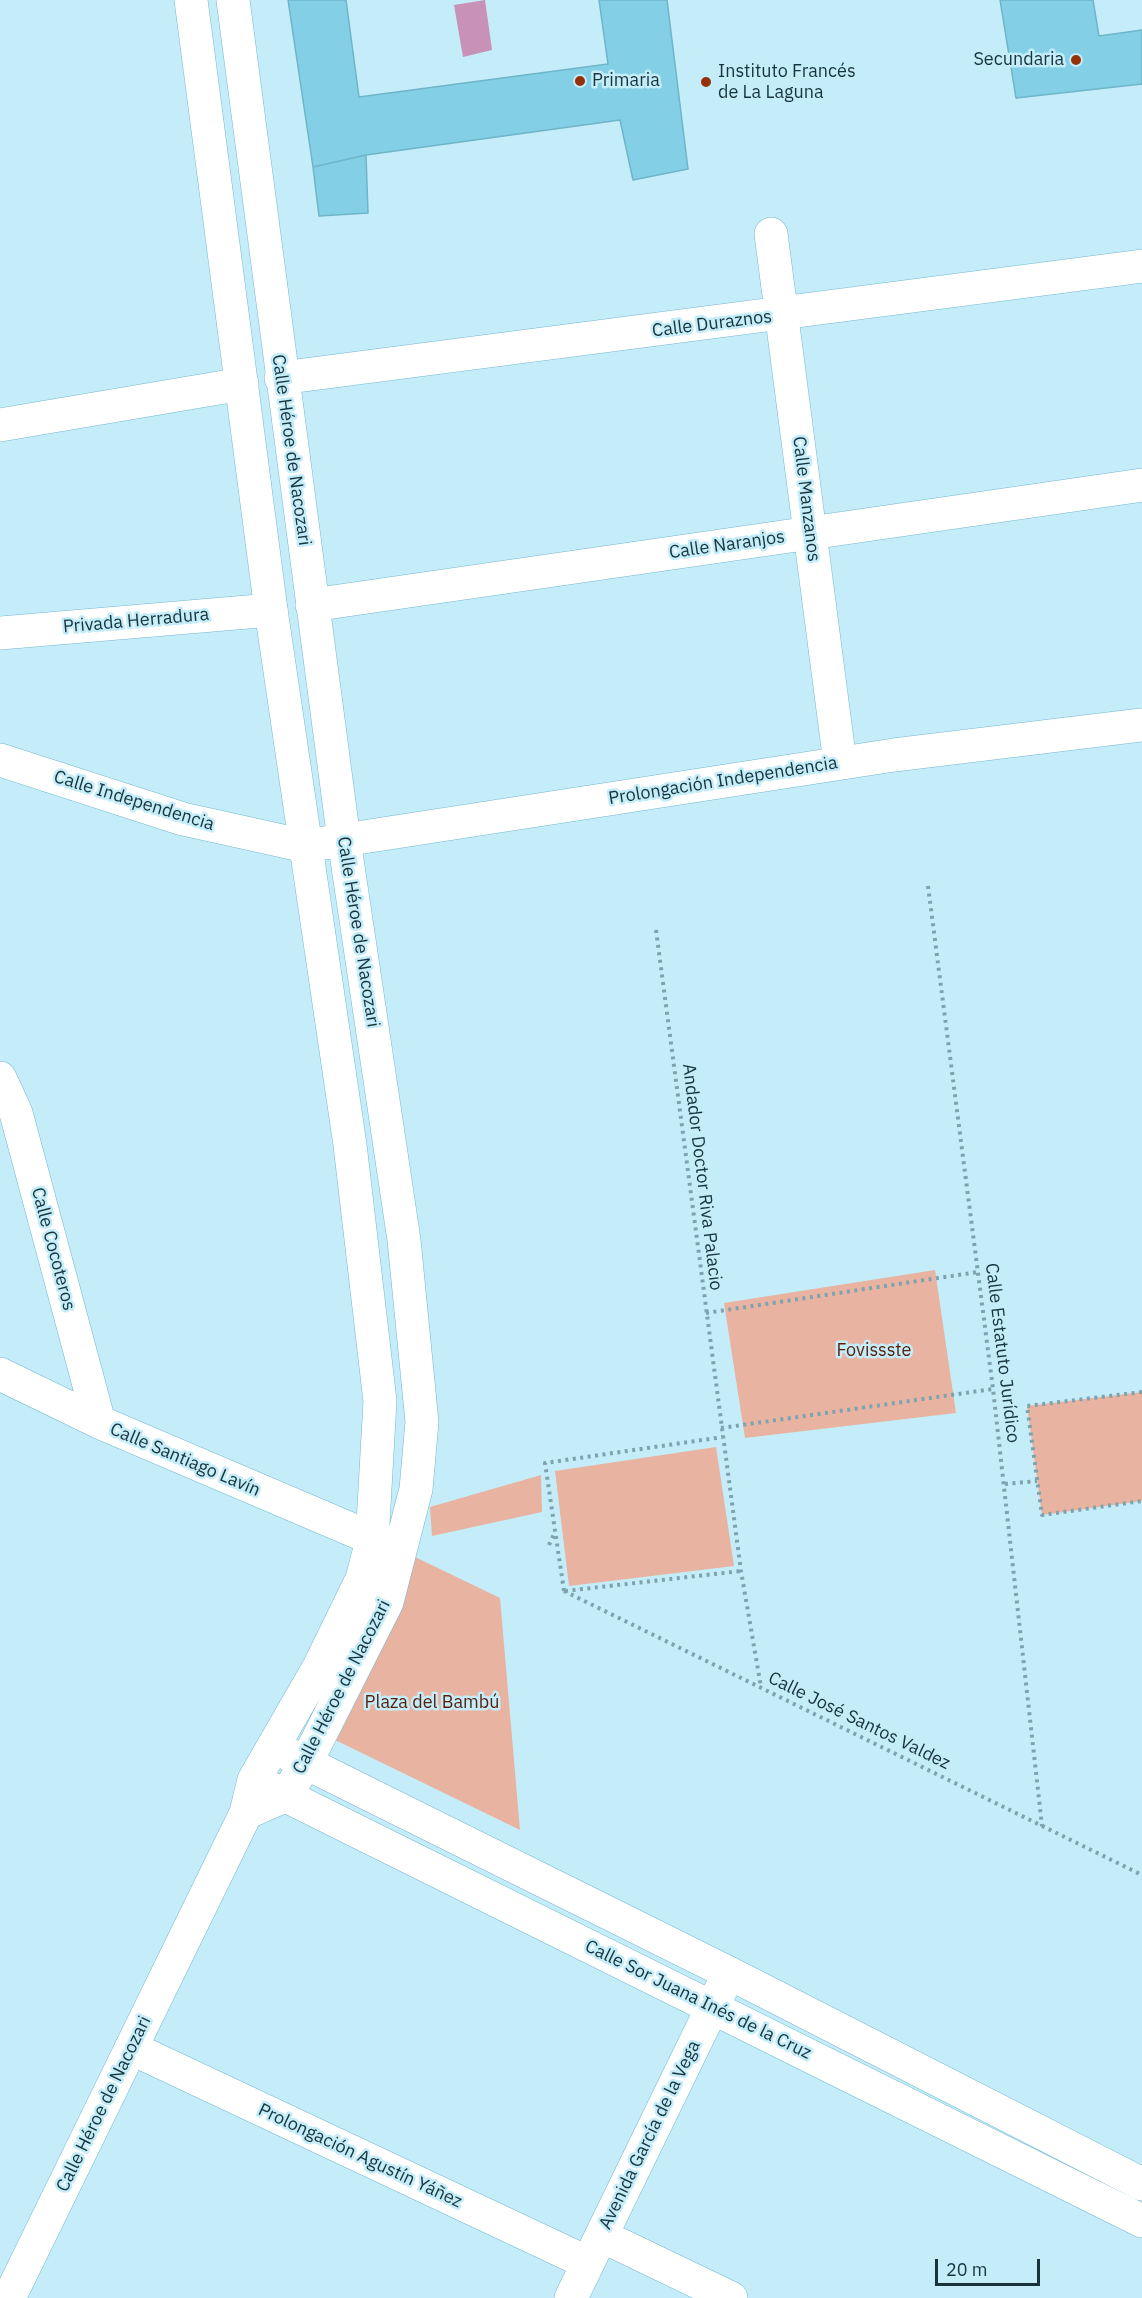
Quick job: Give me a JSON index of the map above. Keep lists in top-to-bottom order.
{
  "streets": {
    "street": [
      "Calle Duraznos",
      "Calle Héroe de Nacozari",
      "Calle Manzanos",
      "Calle Naranjos",
      "Privada Herradura",
      "Prolongación Independencia",
      "Calle Independencia",
      "Calle Cocoteros",
      "Calle Santiago Lavín",
      "Calle Sor Juana Inés de la Cruz",
      "Avenida García de la Vega",
      "Prolongación Agustín Yáñez"
    ],
    "path": ["Andador Doctor Riva Palacio", "Calle Estatuto Jurídico", "Calle José Santos Valdez"]
  },
  "crossings": [
    ["Calle Duraznos", "Calle Héroe de Nacozari"],
    ["Calle Duraznos", "Calle Manzanos"],
    ["Calle Héroe de Nacozari", "Calle Naranjos"],
    ["Calle Héroe de Nacozari", "Privada Herradura"],
    ["Calle Héroe de Nacozari", "Prolongación Independencia"],
    ["Calle Héroe de Nacozari", "Calle Independencia"],
    ["Calle Héroe de Nacozari", "Calle Santiago Lavín"],
    ["Calle Héroe de Nacozari", "Calle Sor Juana Inés de la Cruz"],
    ["Calle Héroe de Nacozari", "Prolongación Agustín Yáñez"],
    ["Calle Manzanos", "Calle Naranjos"],
    ["Calle Manzanos", "Prolongación Independencia"],
    ["Prolongación Independencia", "Calle Independencia"],
    ["Andador Doctor Riva Palacio", "Calle José Santos Valdez"],
    ["Calle Cocoteros", "Calle Santiago Lavín"],
    ["Calle Estatuto Jurídico", "Calle José Santos Valdez"],
    ["Calle Sor Juana Inés de la Cruz", "Avenida García de la Vega"],
    ["Avenida García de la Vega", "Prolongación Agustín Yáñez"]
  ],
  "parks": ["Fovissste", "Plaza del Bambú"],
  "places": ["Secundaria", "Primaria", "Instituto Francés de La Laguna"],
  "scale_bar": "20 m"
}
